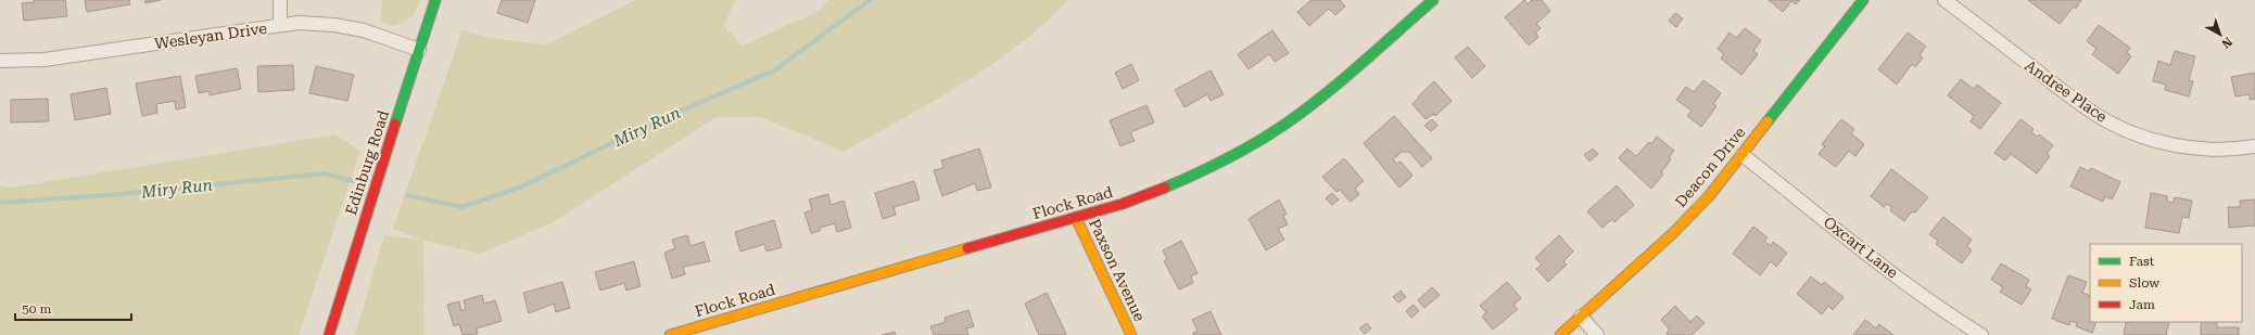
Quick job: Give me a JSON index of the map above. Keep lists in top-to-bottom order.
{
  "streets": {
    "main road": [
      "Edinburg Road",
      "Deacon Drive",
      "Flock Road",
      "Paxson Avenue"
    ],
    "street": ["Wesleyan Drive", "Andree Place", "Oxcart Lane"]
  },
  "crossings": [
    ["Wesleyan Drive", "Edinburg Road"],
    ["Deacon Drive", "Oxcart Lane"],
    ["Flock Road", "Paxson Avenue"]
  ],
  "water": ["Miry Run"],
  "legend": ["Fast", "Slow", "Jam"],
  "scale_bar": "50 m",
  "north": "bottom right"
}
